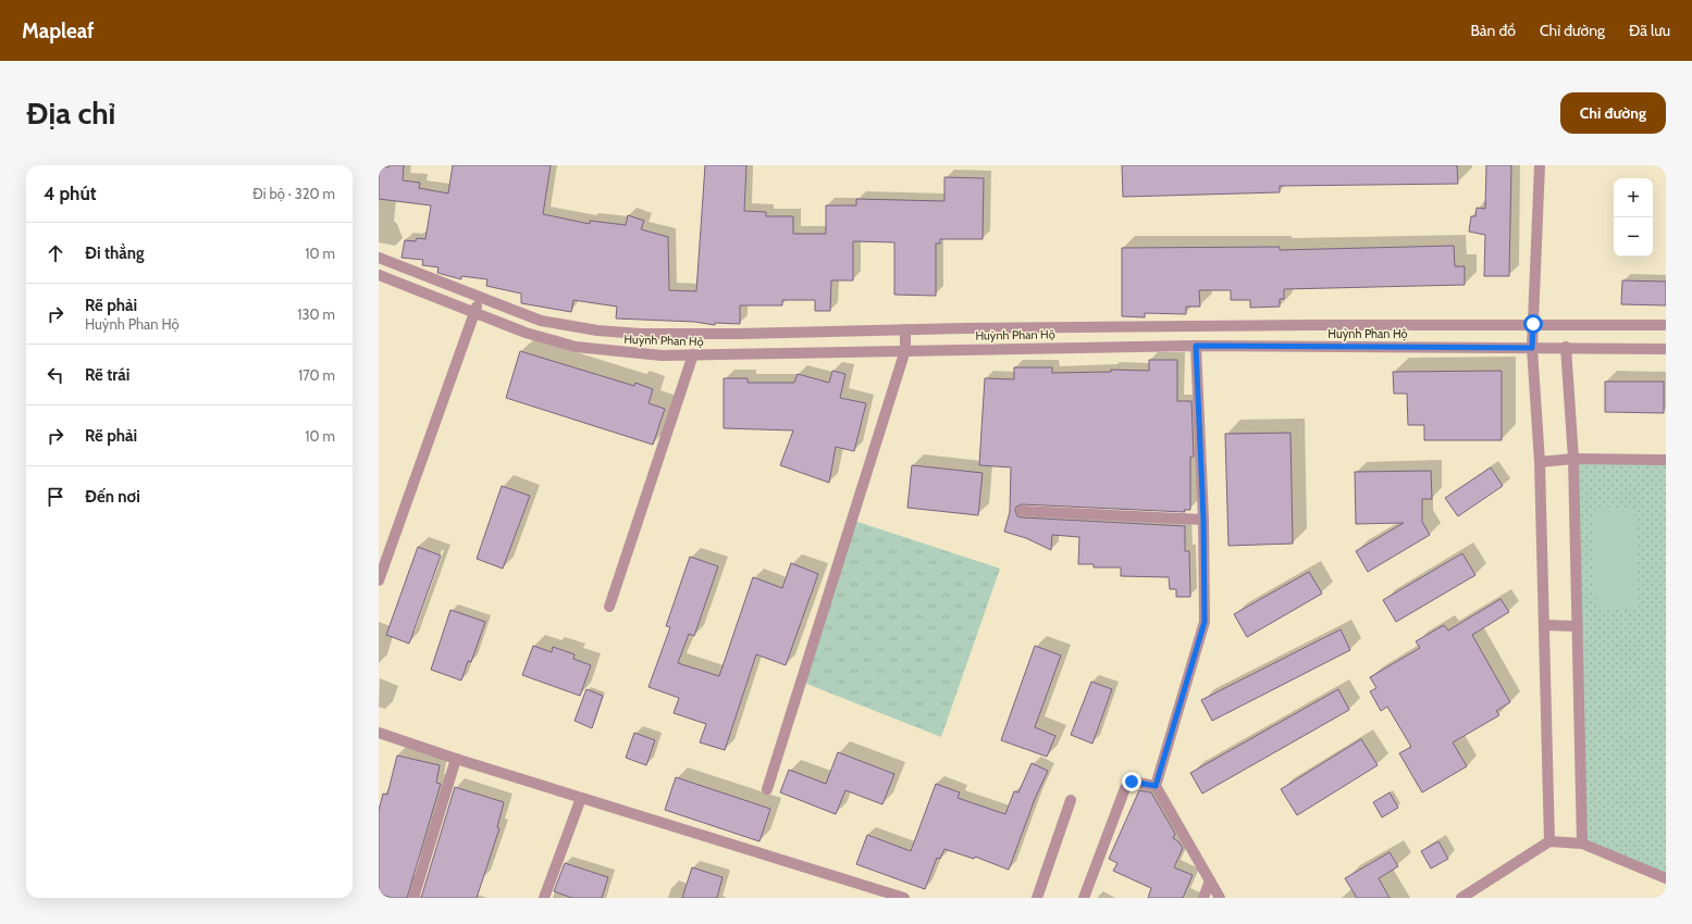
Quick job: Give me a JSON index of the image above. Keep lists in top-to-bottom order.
{
  "streets": {
    "street": ["Huỳnh Phan Hộ"]
  },
  "page": {
    "header": "Mapleaf",
    "nav": ["Bản đồ", "Chỉ đường", "Đã lưu"],
    "buttons": "Chỉ đường",
    "title": "Địa chỉ",
    "heading": ["4 phút", "Đi bộ · 320 m"],
    "map_buttons": ["+", "−"],
    "list": [
      ["Đi thẳng", "10 m"],
      ["Rẽ phải", "Huỳnh Phan Hộ", "130 m"],
      ["Rẽ trái", "170 m"],
      ["Rẽ phải", "10 m"],
      "Đến nơi"
    ]
  }
}
